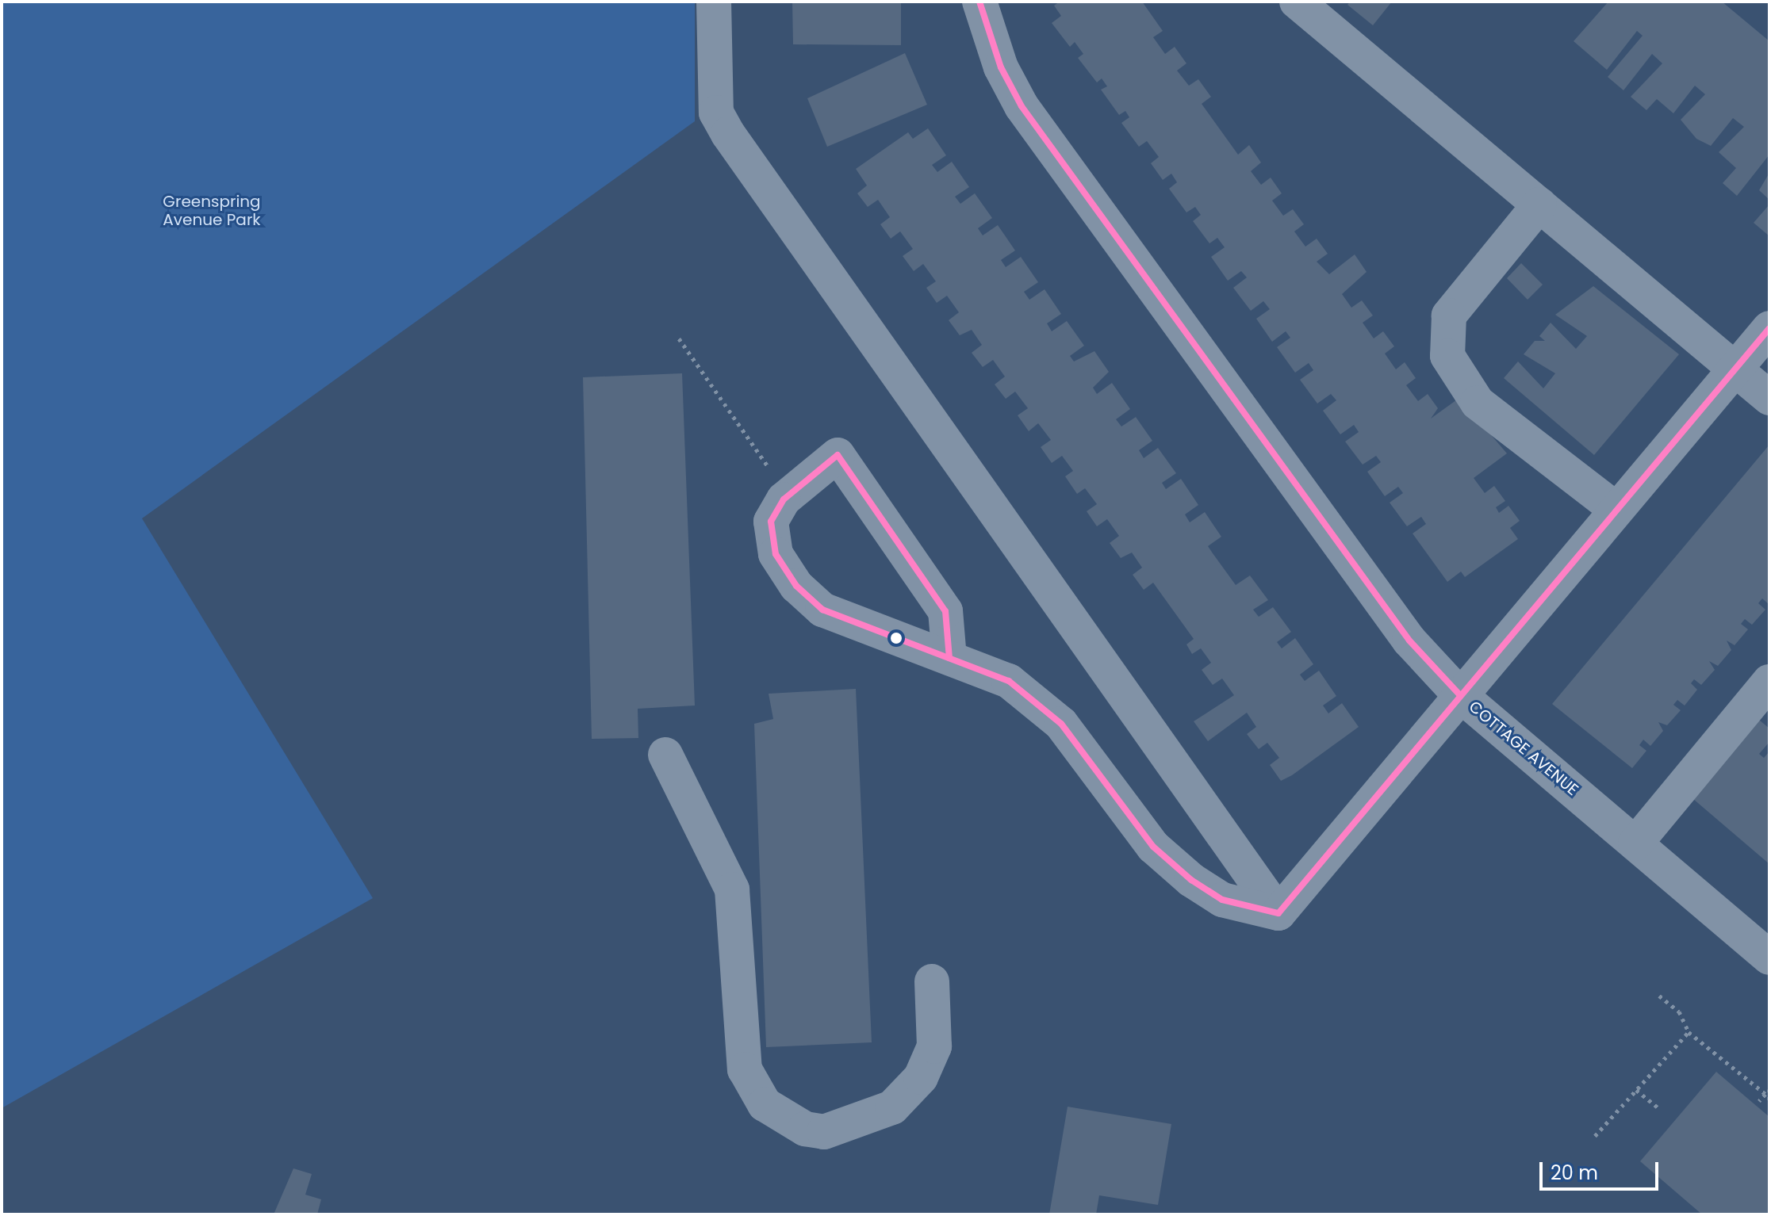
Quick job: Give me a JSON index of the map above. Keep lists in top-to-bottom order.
{
  "streets": {
    "street": ["COTTAGE AVENUE"]
  },
  "parks": ["Greenspring Avenue Park"],
  "scale_bar": "20 m"
}
